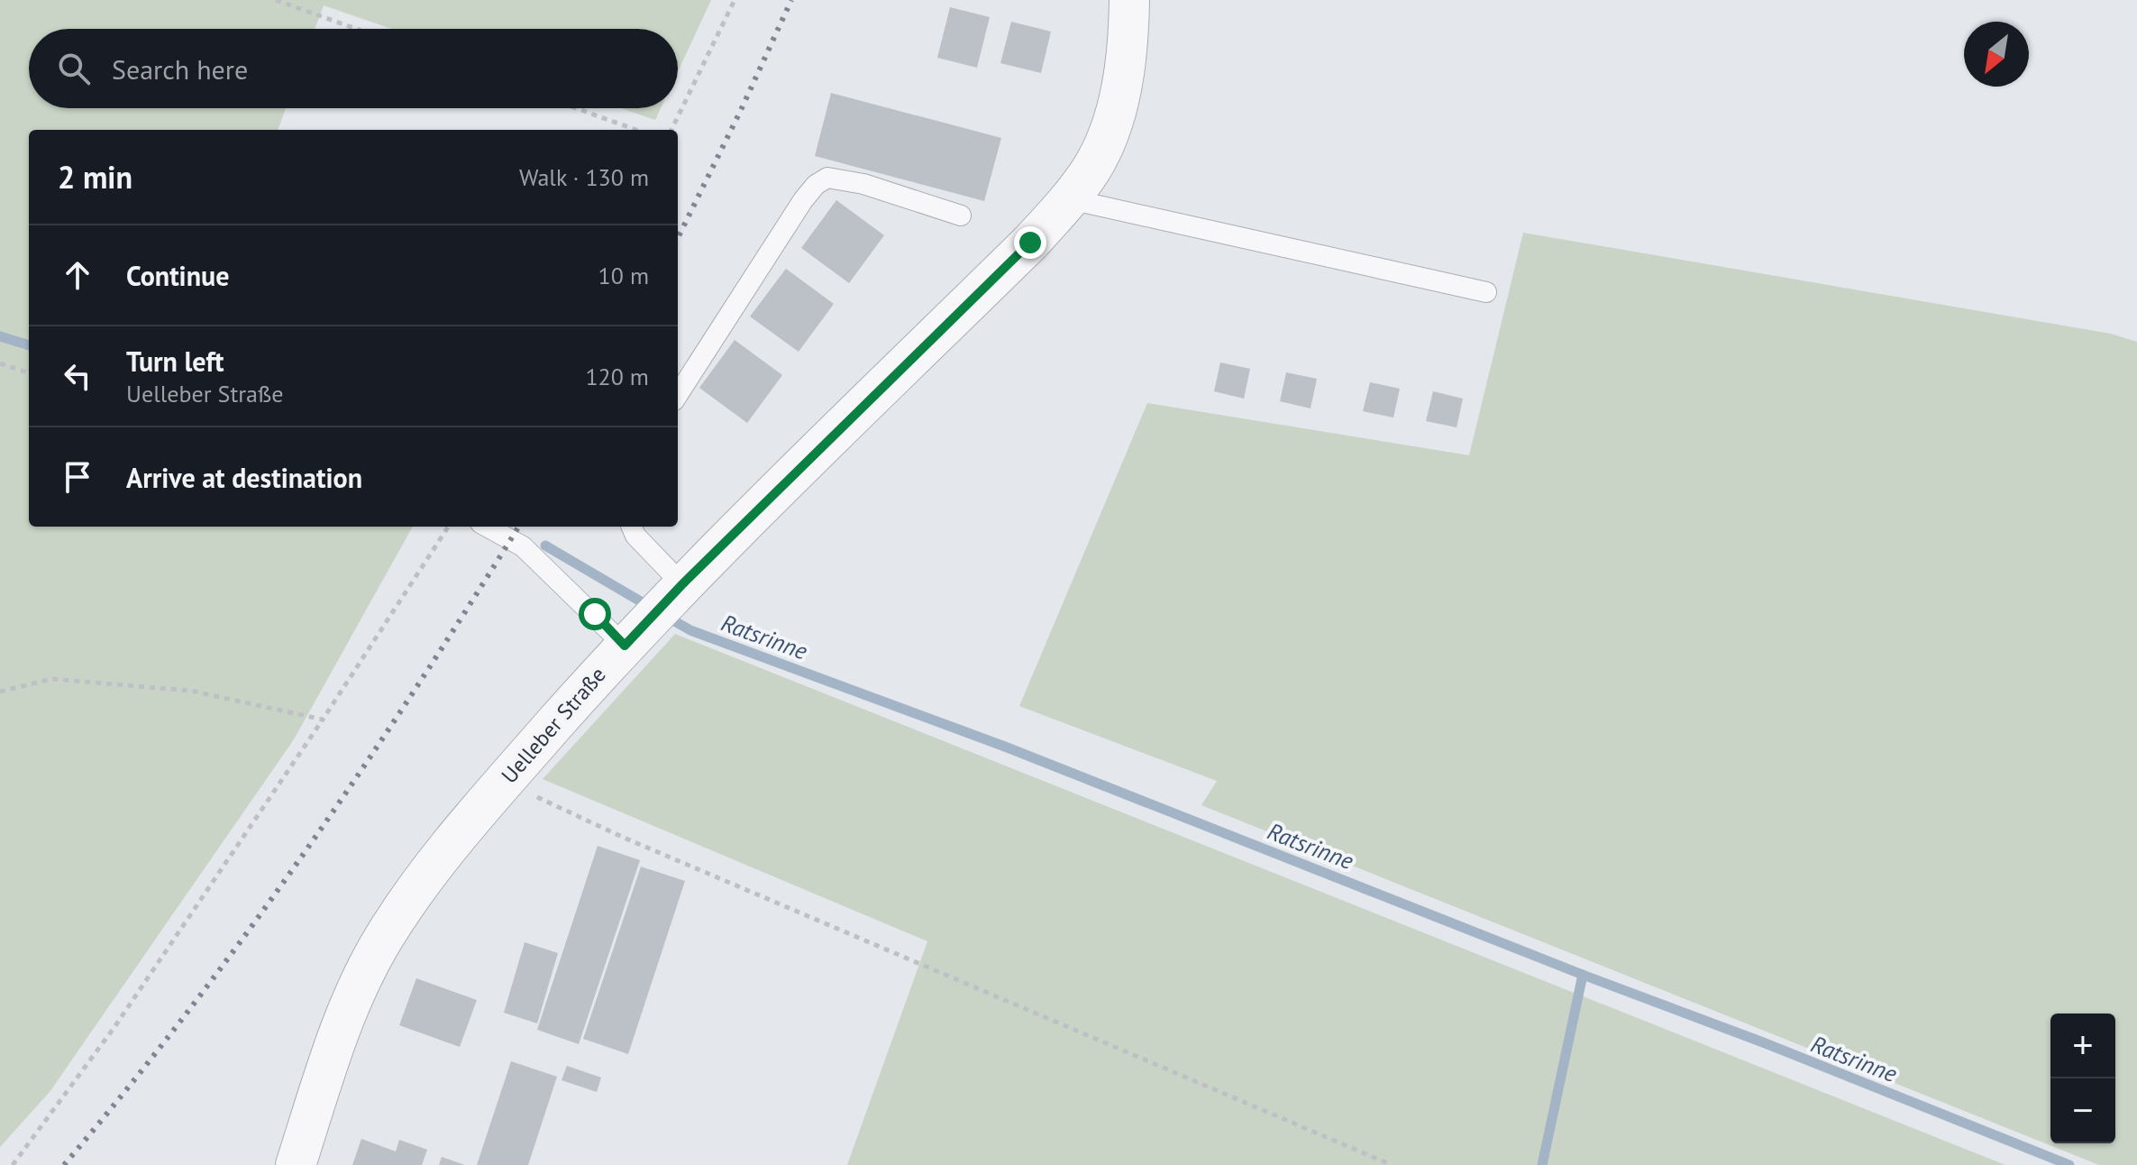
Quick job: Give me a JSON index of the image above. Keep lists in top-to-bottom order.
{
  "streets": {
    "street": ["Uelleber Straße"]
  },
  "water": ["Ratsrinne"],
  "north": "bottom left",
  "page": {
    "search": "Search here",
    "heading": ["2 min", "Walk · 130 m"],
    "list": [
      ["Continue", "10 m"],
      ["Turn left", "Uelleber Straße", "120 m"],
      "Arrive at destination"
    ],
    "map_buttons": ["+", "−"]
  }
}
